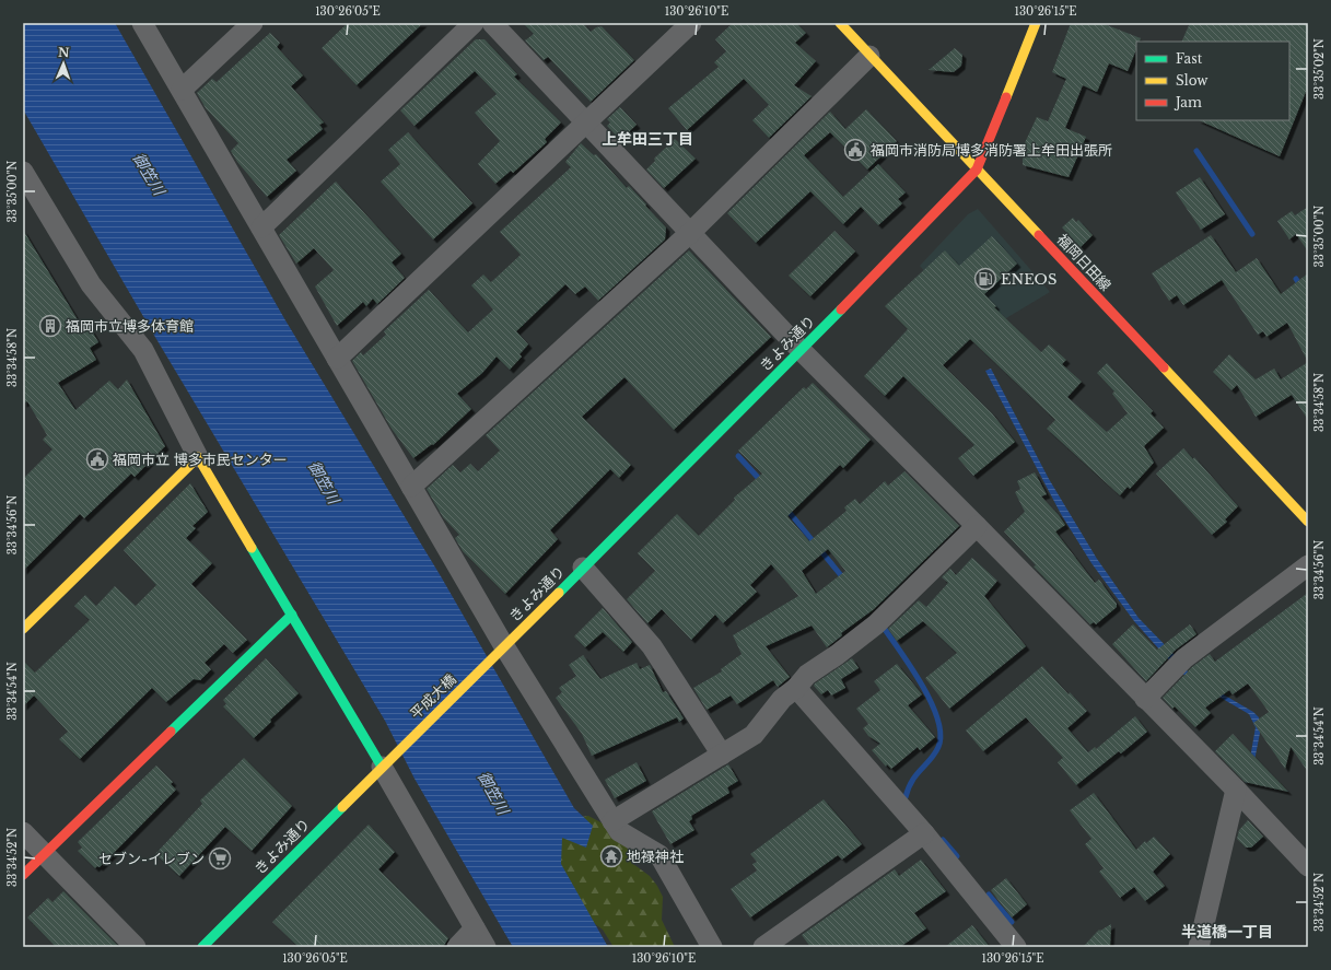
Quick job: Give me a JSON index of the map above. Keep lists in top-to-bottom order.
{
  "streets": {
    "street": ["福岡日田線", "きよみ通り", "平成大橋"]
  },
  "crossings": [
    ["福岡日田線", "きよみ通り"],
    ["きよみ通り", "平成大橋"]
  ],
  "districts": ["上牟田三丁目", "半道橋一丁目"],
  "water": ["御笠川"],
  "places": {
    "public building": ["福岡市消防局博多消防署上牟田出張所", "福岡市立 博多市民センター"],
    "fuel station": ["ENEOS"],
    "building": ["福岡市立博多体育館"],
    "temple": ["地禄神社"],
    "supermarket": ["セブン-イレブン"]
  },
  "legend": ["Fast", "Slow", "Jam"],
  "north": "top",
  "coordinates": [
    "130°26'05\"E",
    "130°26'10\"E",
    "130°26'15\"E",
    "33°35'02\"N",
    "33°35'00\"N",
    "33°34'58\"N",
    "33°34'56\"N",
    "33°34'54\"N",
    "33°34'52\"N"
  ]
}
